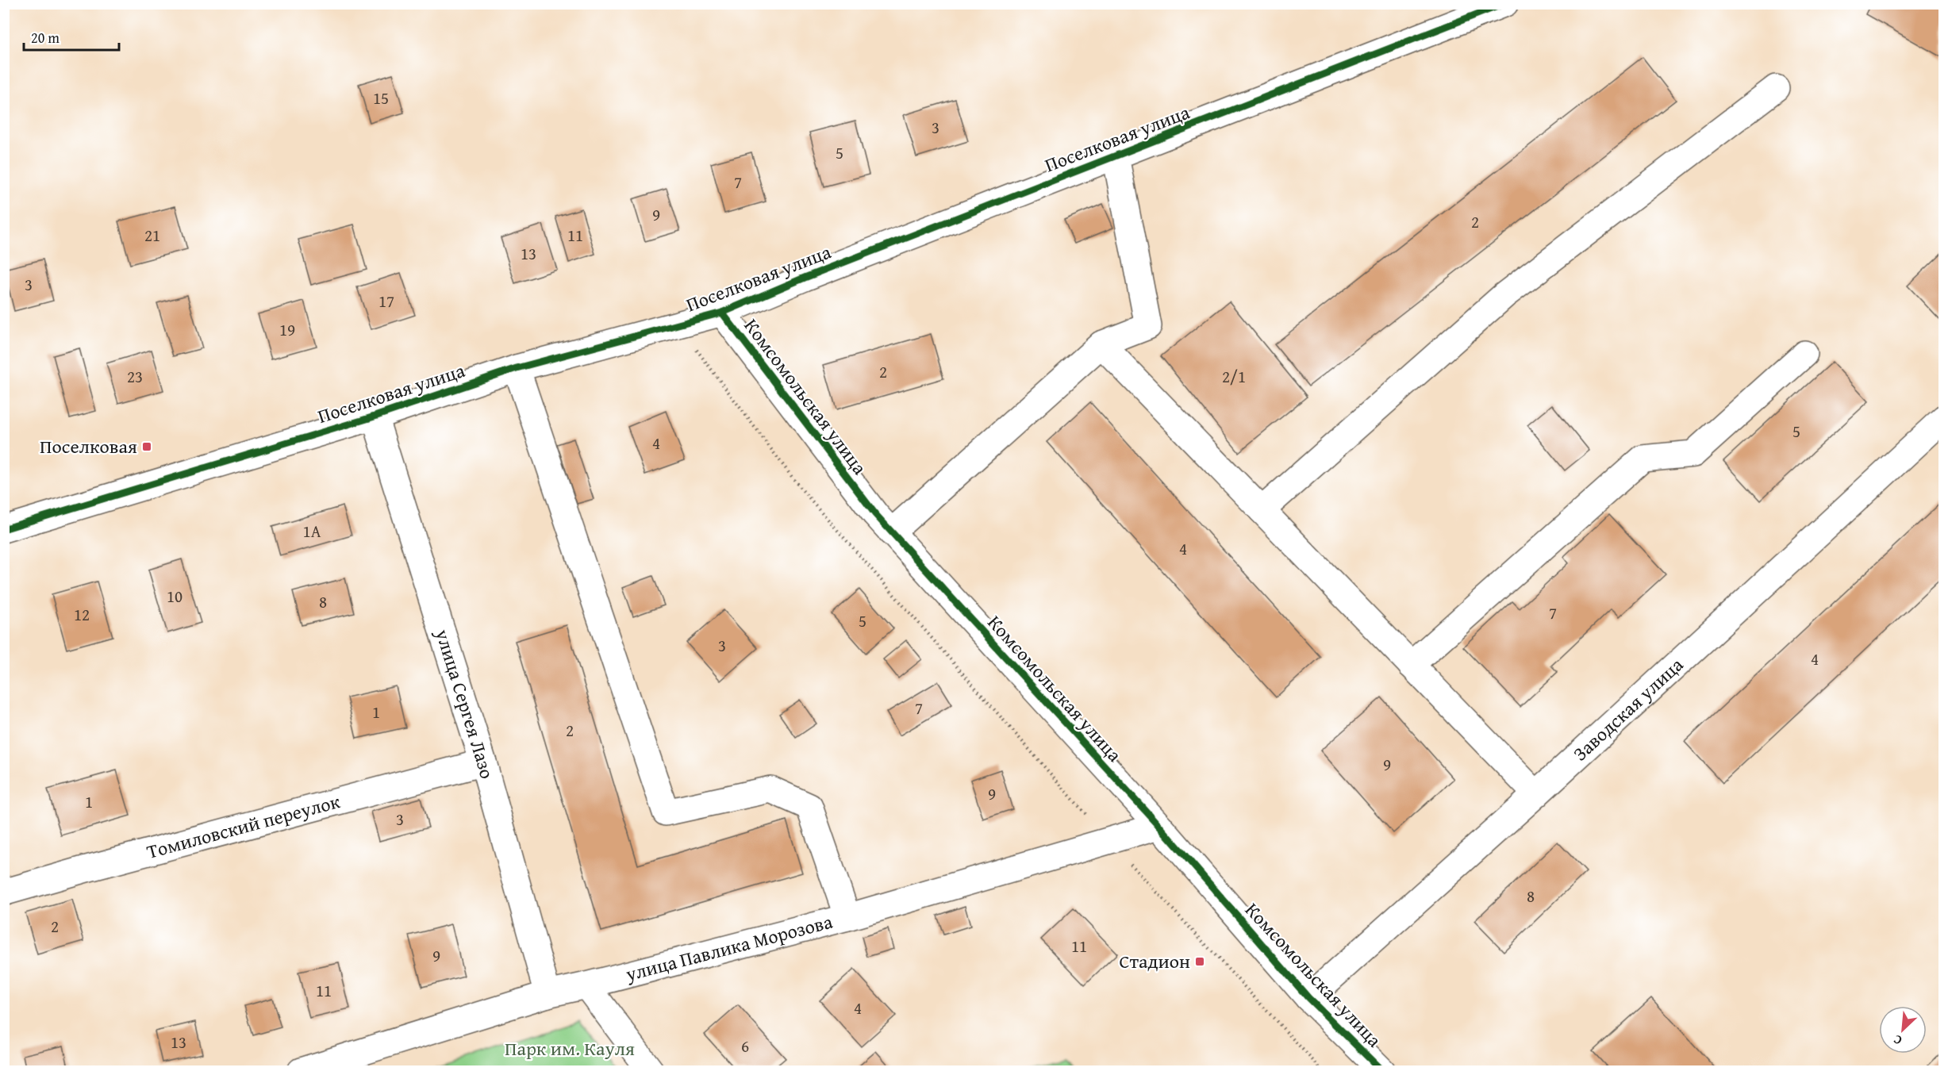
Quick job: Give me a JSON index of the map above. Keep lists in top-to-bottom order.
{
  "streets": {
    "street": [
      "Поселковая улица",
      "Комсомольская улица",
      "улица Сергея Лазо",
      "Заводская улица",
      "Томиловский переулок",
      "улица Павлика Морозова"
    ]
  },
  "crossings": [
    ["Поселковая улица", "Комсомольская улица"],
    ["Поселковая улица", "улица Сергея Лазо"],
    ["Комсомольская улица", "Заводская улица"],
    ["Комсомольская улица", "улица Павлика Морозова"],
    ["улица Сергея Лазо", "Томиловский переулок"],
    ["улица Сергея Лазо", "улица Павлика Морозова"]
  ],
  "parks": ["Парк им. Кауля"],
  "places": {
    "transit": ["Поселковая", "Стадион"]
  },
  "house_numbers": [
    "15",
    "3",
    "5",
    "7",
    "9",
    "2",
    "21",
    "11",
    "13",
    "3",
    "17",
    "19",
    "2",
    "23",
    "2/1",
    "5",
    "4",
    "1А",
    "4",
    "10",
    "8",
    "7",
    "12",
    "5",
    "3",
    "4",
    "7",
    "1",
    "2",
    "9",
    "9",
    "1",
    "3",
    "8",
    "2",
    "11",
    "9",
    "11",
    "4",
    "13",
    "6"
  ],
  "scale_bar": "20 m",
  "north": "bottom left"
}
